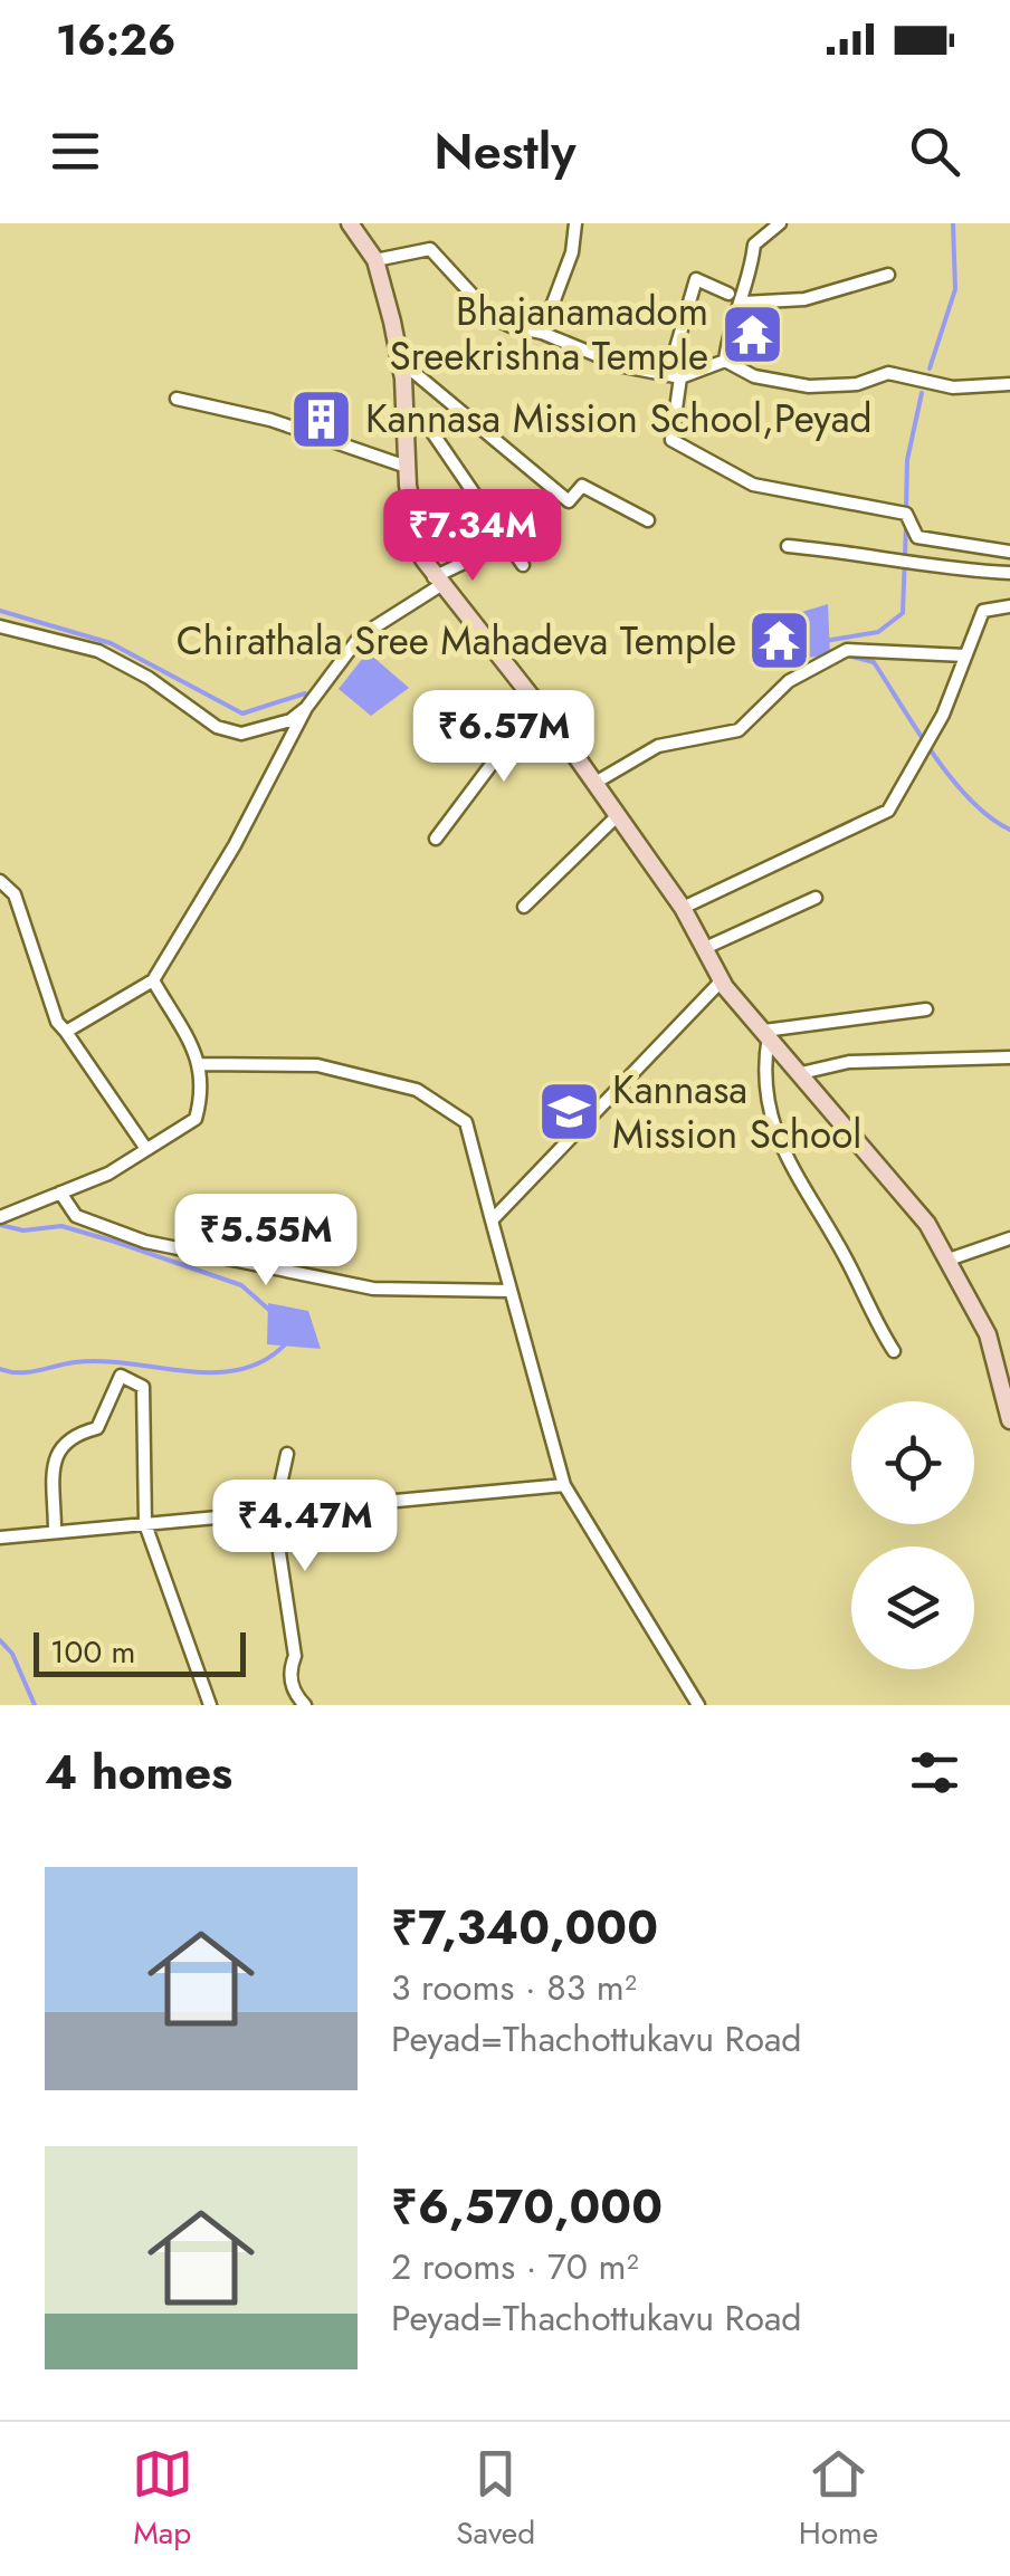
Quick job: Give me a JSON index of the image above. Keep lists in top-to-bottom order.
{
  "places": {
    "temple": ["Bhajanamadom Sreekrishna Temple", "Chirathala Sree Mahadeva Temple"],
    "building": ["Kannasa Mission School,Peyad"],
    "school or university": ["Kannasa Mission School"]
  },
  "scale_bar": "100 m",
  "page": {
    "status": "16:26",
    "header": "Nestly",
    "price": [
      "₹7.34M",
      "₹6.57M",
      "₹5.55M",
      "₹4.47M"
    ],
    "scale": "100 m",
    "heading": "4 homes",
    "list": [
      {
        "name": "₹7,340,000",
        "note": "3 rooms · 83 m² · Peyad=Thachottukavu Road"
      },
      {
        "name": "₹6,570,000",
        "note": "2 rooms · 70 m² · Peyad=Thachottukavu Road"
      }
    ],
    "tabs": ["Map", "Saved", "Home"]
  }
}
